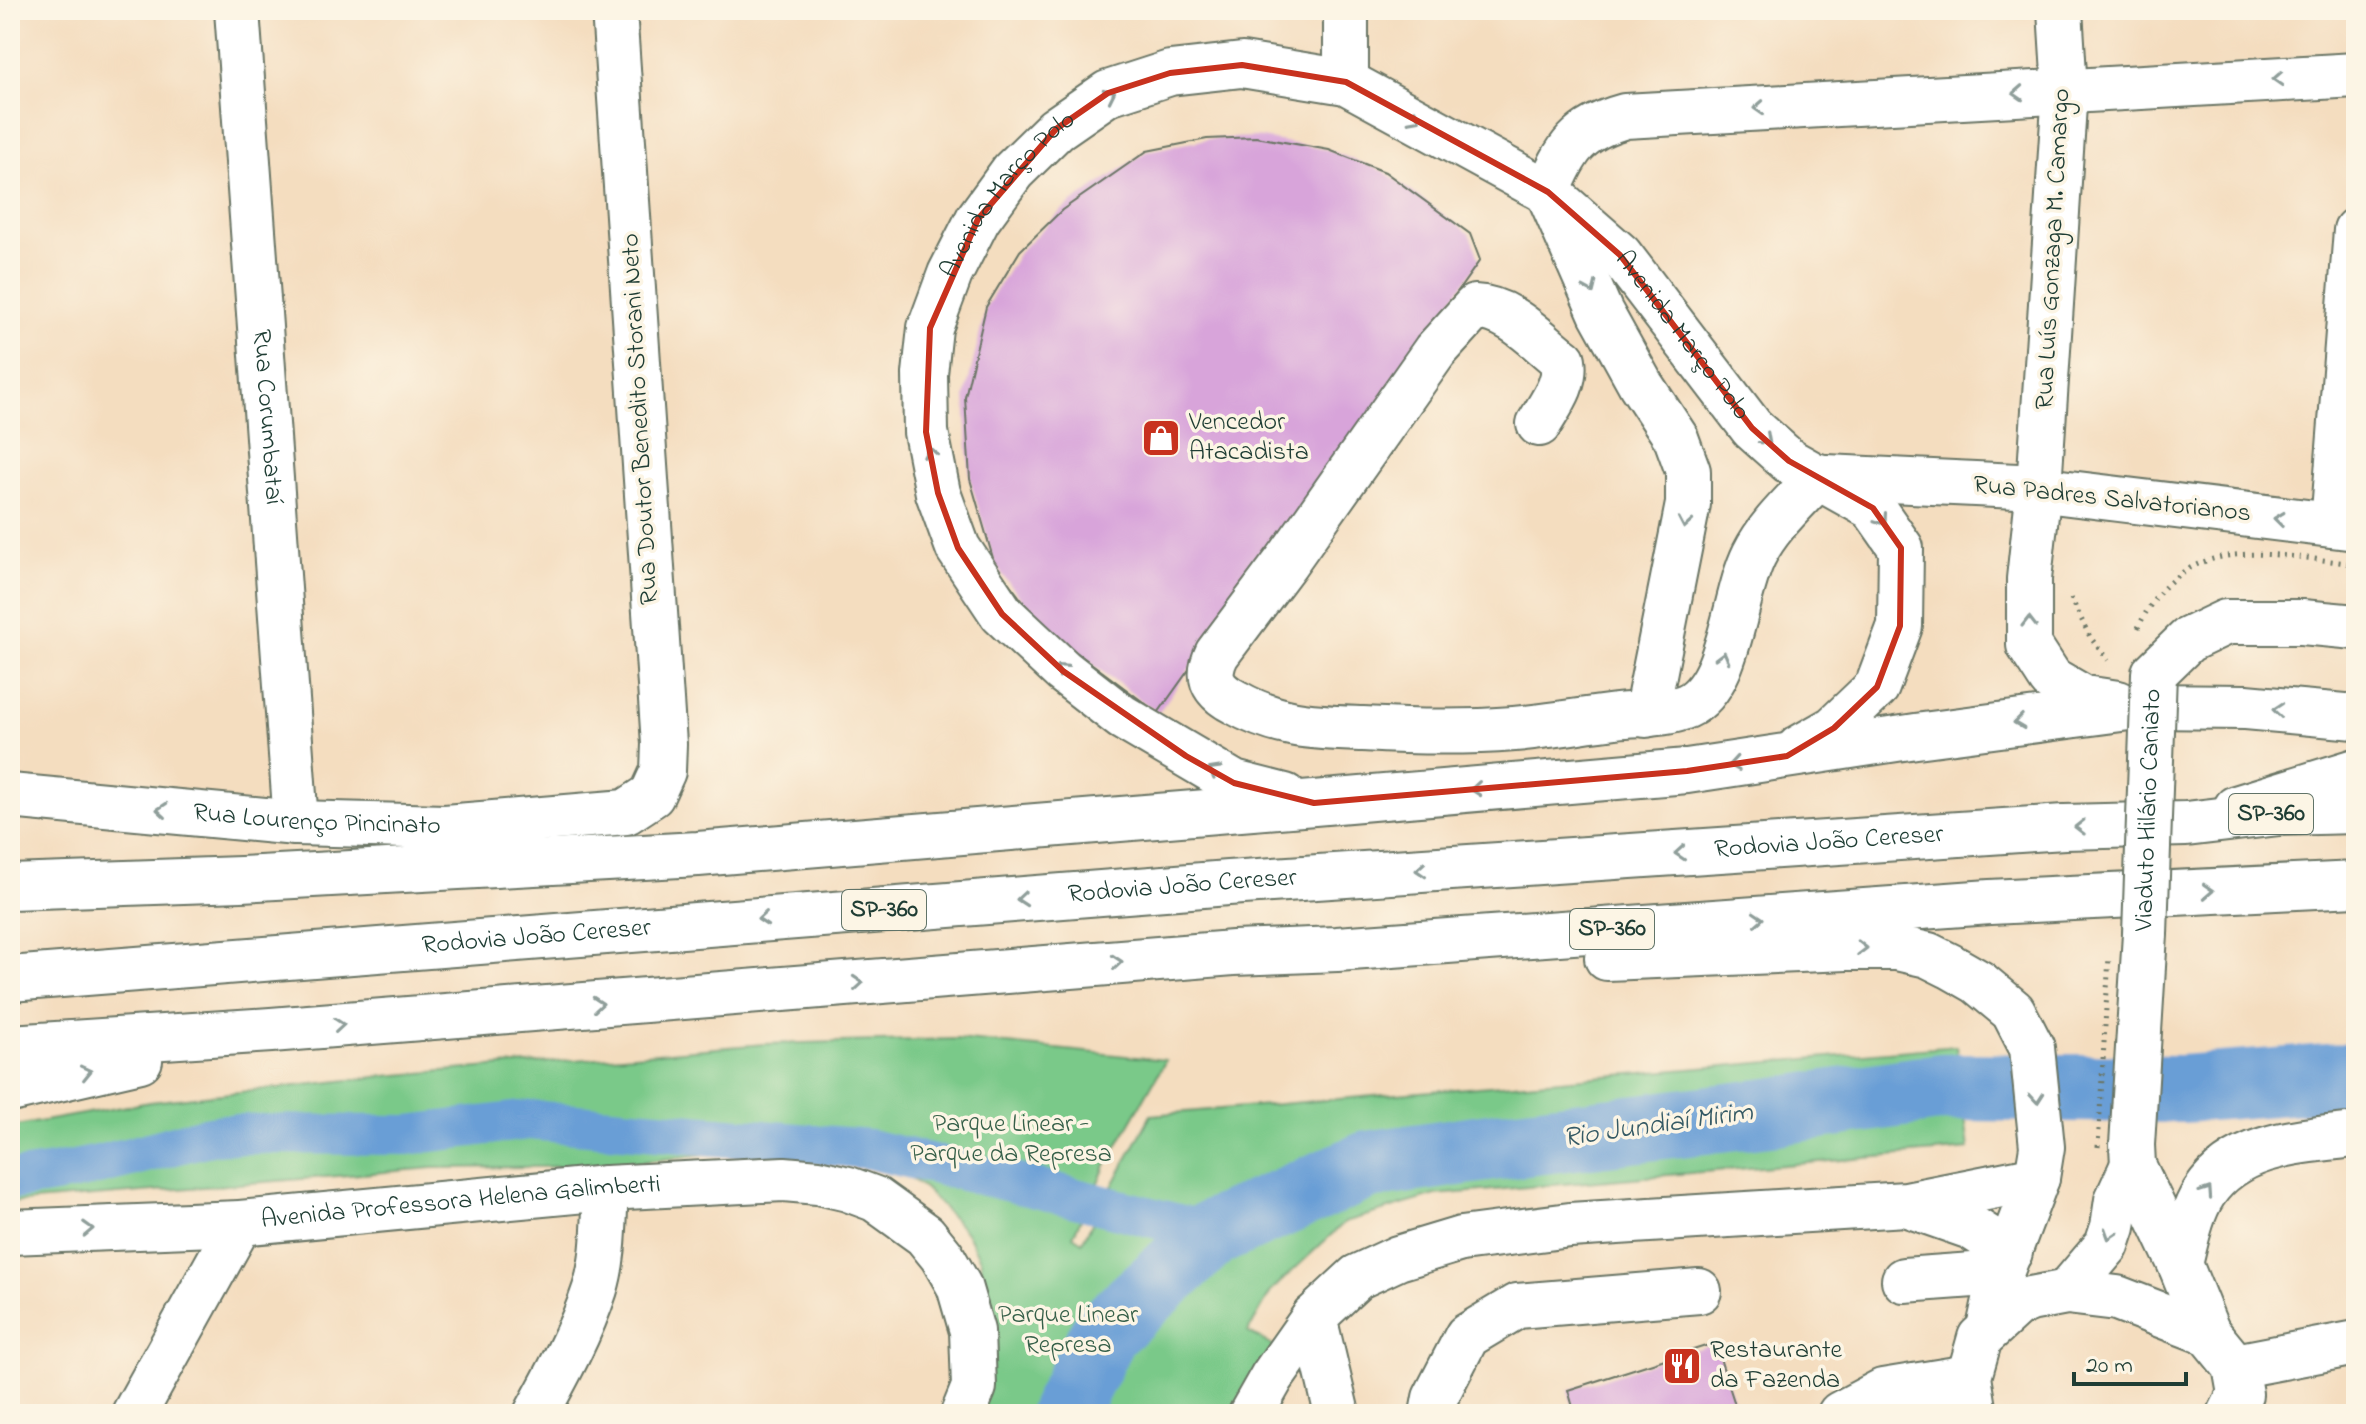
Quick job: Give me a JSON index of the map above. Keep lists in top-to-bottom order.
{
  "streets": {
    "main road": [
      "Avenida Março Polo",
      "Rua Luís Gonzaga M. Camargo",
      "Rua Corumbataí",
      "Rua Doutor Benedito Storani Neto",
      "Rua Padres Salvatorianos",
      "Viaduto Hilário Caniato",
      "SP-360",
      "Rua Lourenço Pincinato",
      "Rodovia João Cereser",
      "Avenida Professora Helena Galimberti"
    ]
  },
  "crossings": [
    ["Avenida Março Polo", "Rua Padres Salvatorianos"],
    ["Rua Luís Gonzaga M. Camargo", "Rua Padres Salvatorianos"],
    ["Rua Luís Gonzaga M. Camargo", "Viaduto Hilário Caniato"],
    ["Rua Corumbataí", "Rua Lourenço Pincinato"],
    ["Rua Doutor Benedito Storani Neto", "Rua Lourenço Pincinato"]
  ],
  "water": ["Rio Jundiaí Mirim"],
  "parks": ["Parque Linear - Parque da Represa", "Parque Linear Represa"],
  "places": {
    "shop": ["Vencedor Atacadista"],
    "restaurant": ["Restaurante da Fazenda"]
  },
  "scale_bar": "20 m"
}
